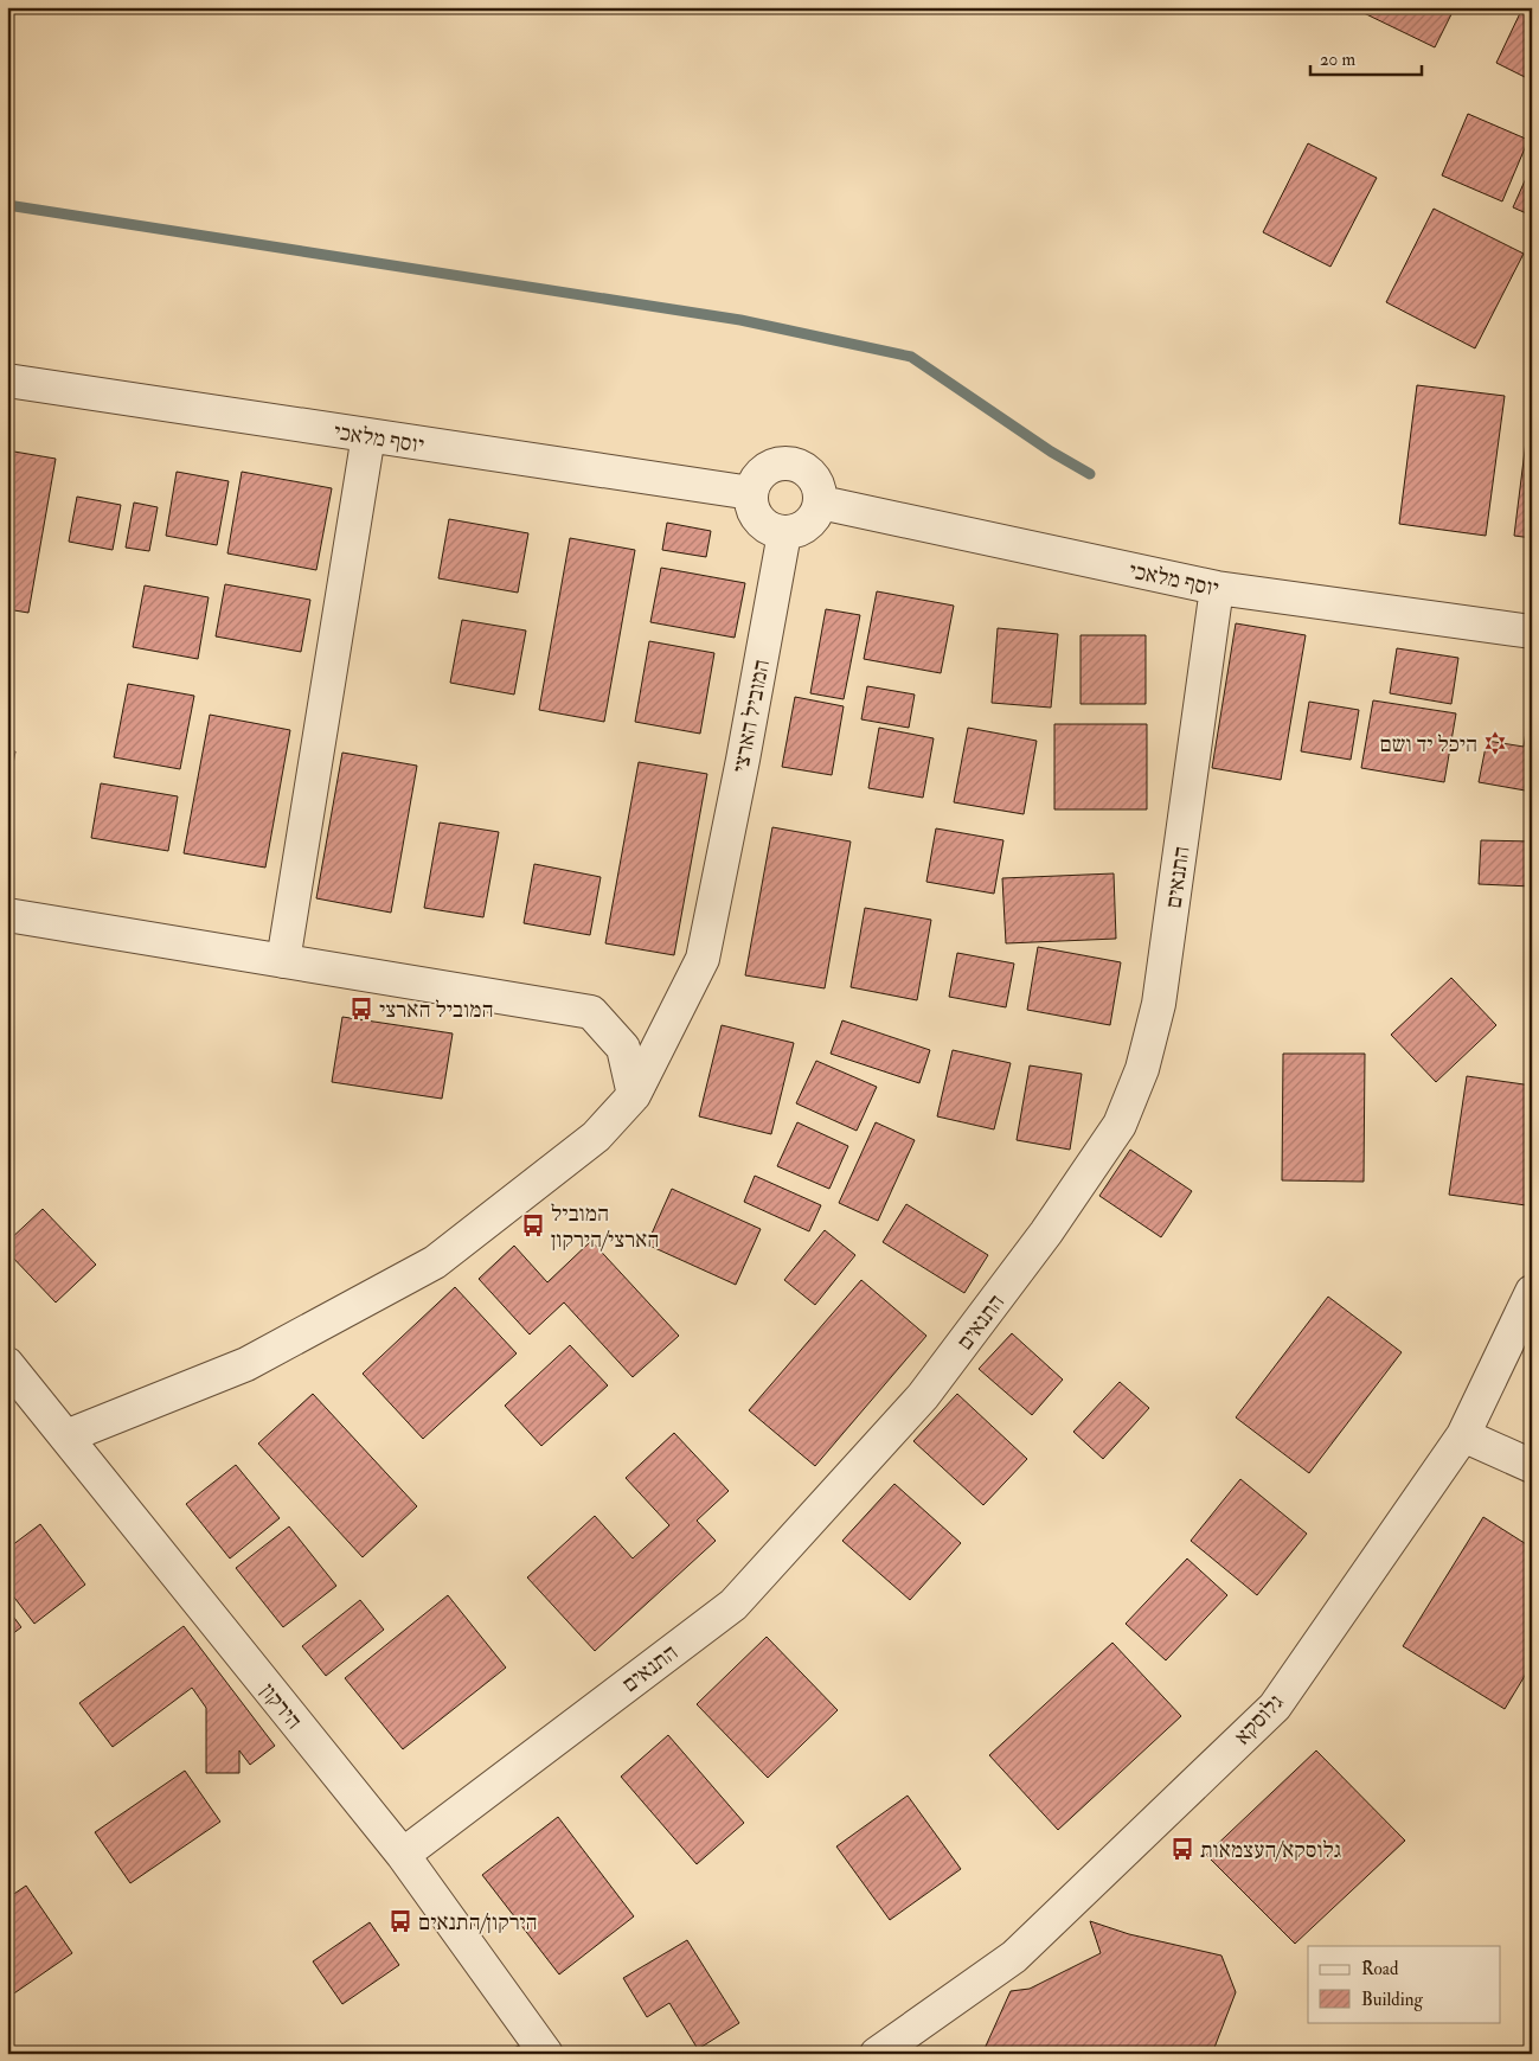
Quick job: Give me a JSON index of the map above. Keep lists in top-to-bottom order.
{
  "streets": {
    "street": [
      "יוסף מלאכי",
      "המוביל הארצי",
      "התנאים",
      "הירקון",
      "גלוסקא"
    ]
  },
  "crossings": [
    ["יוסף מלאכי", "המוביל הארצי"],
    ["יוסף מלאכי", "התנאים"],
    ["המוביל הארצי", "הירקון"],
    ["התנאים", "הירקון"]
  ],
  "places": {
    "synagogue": ["היכל יד ושם"],
    "bus stop": [
      "המוביל הארצי",
      "המוביל הארצי/הירקון",
      "גלוסקא/העצמאות",
      "הירקון/התנאים"
    ]
  },
  "legend": ["Road", "Building"],
  "scale_bar": "20 m"
}
